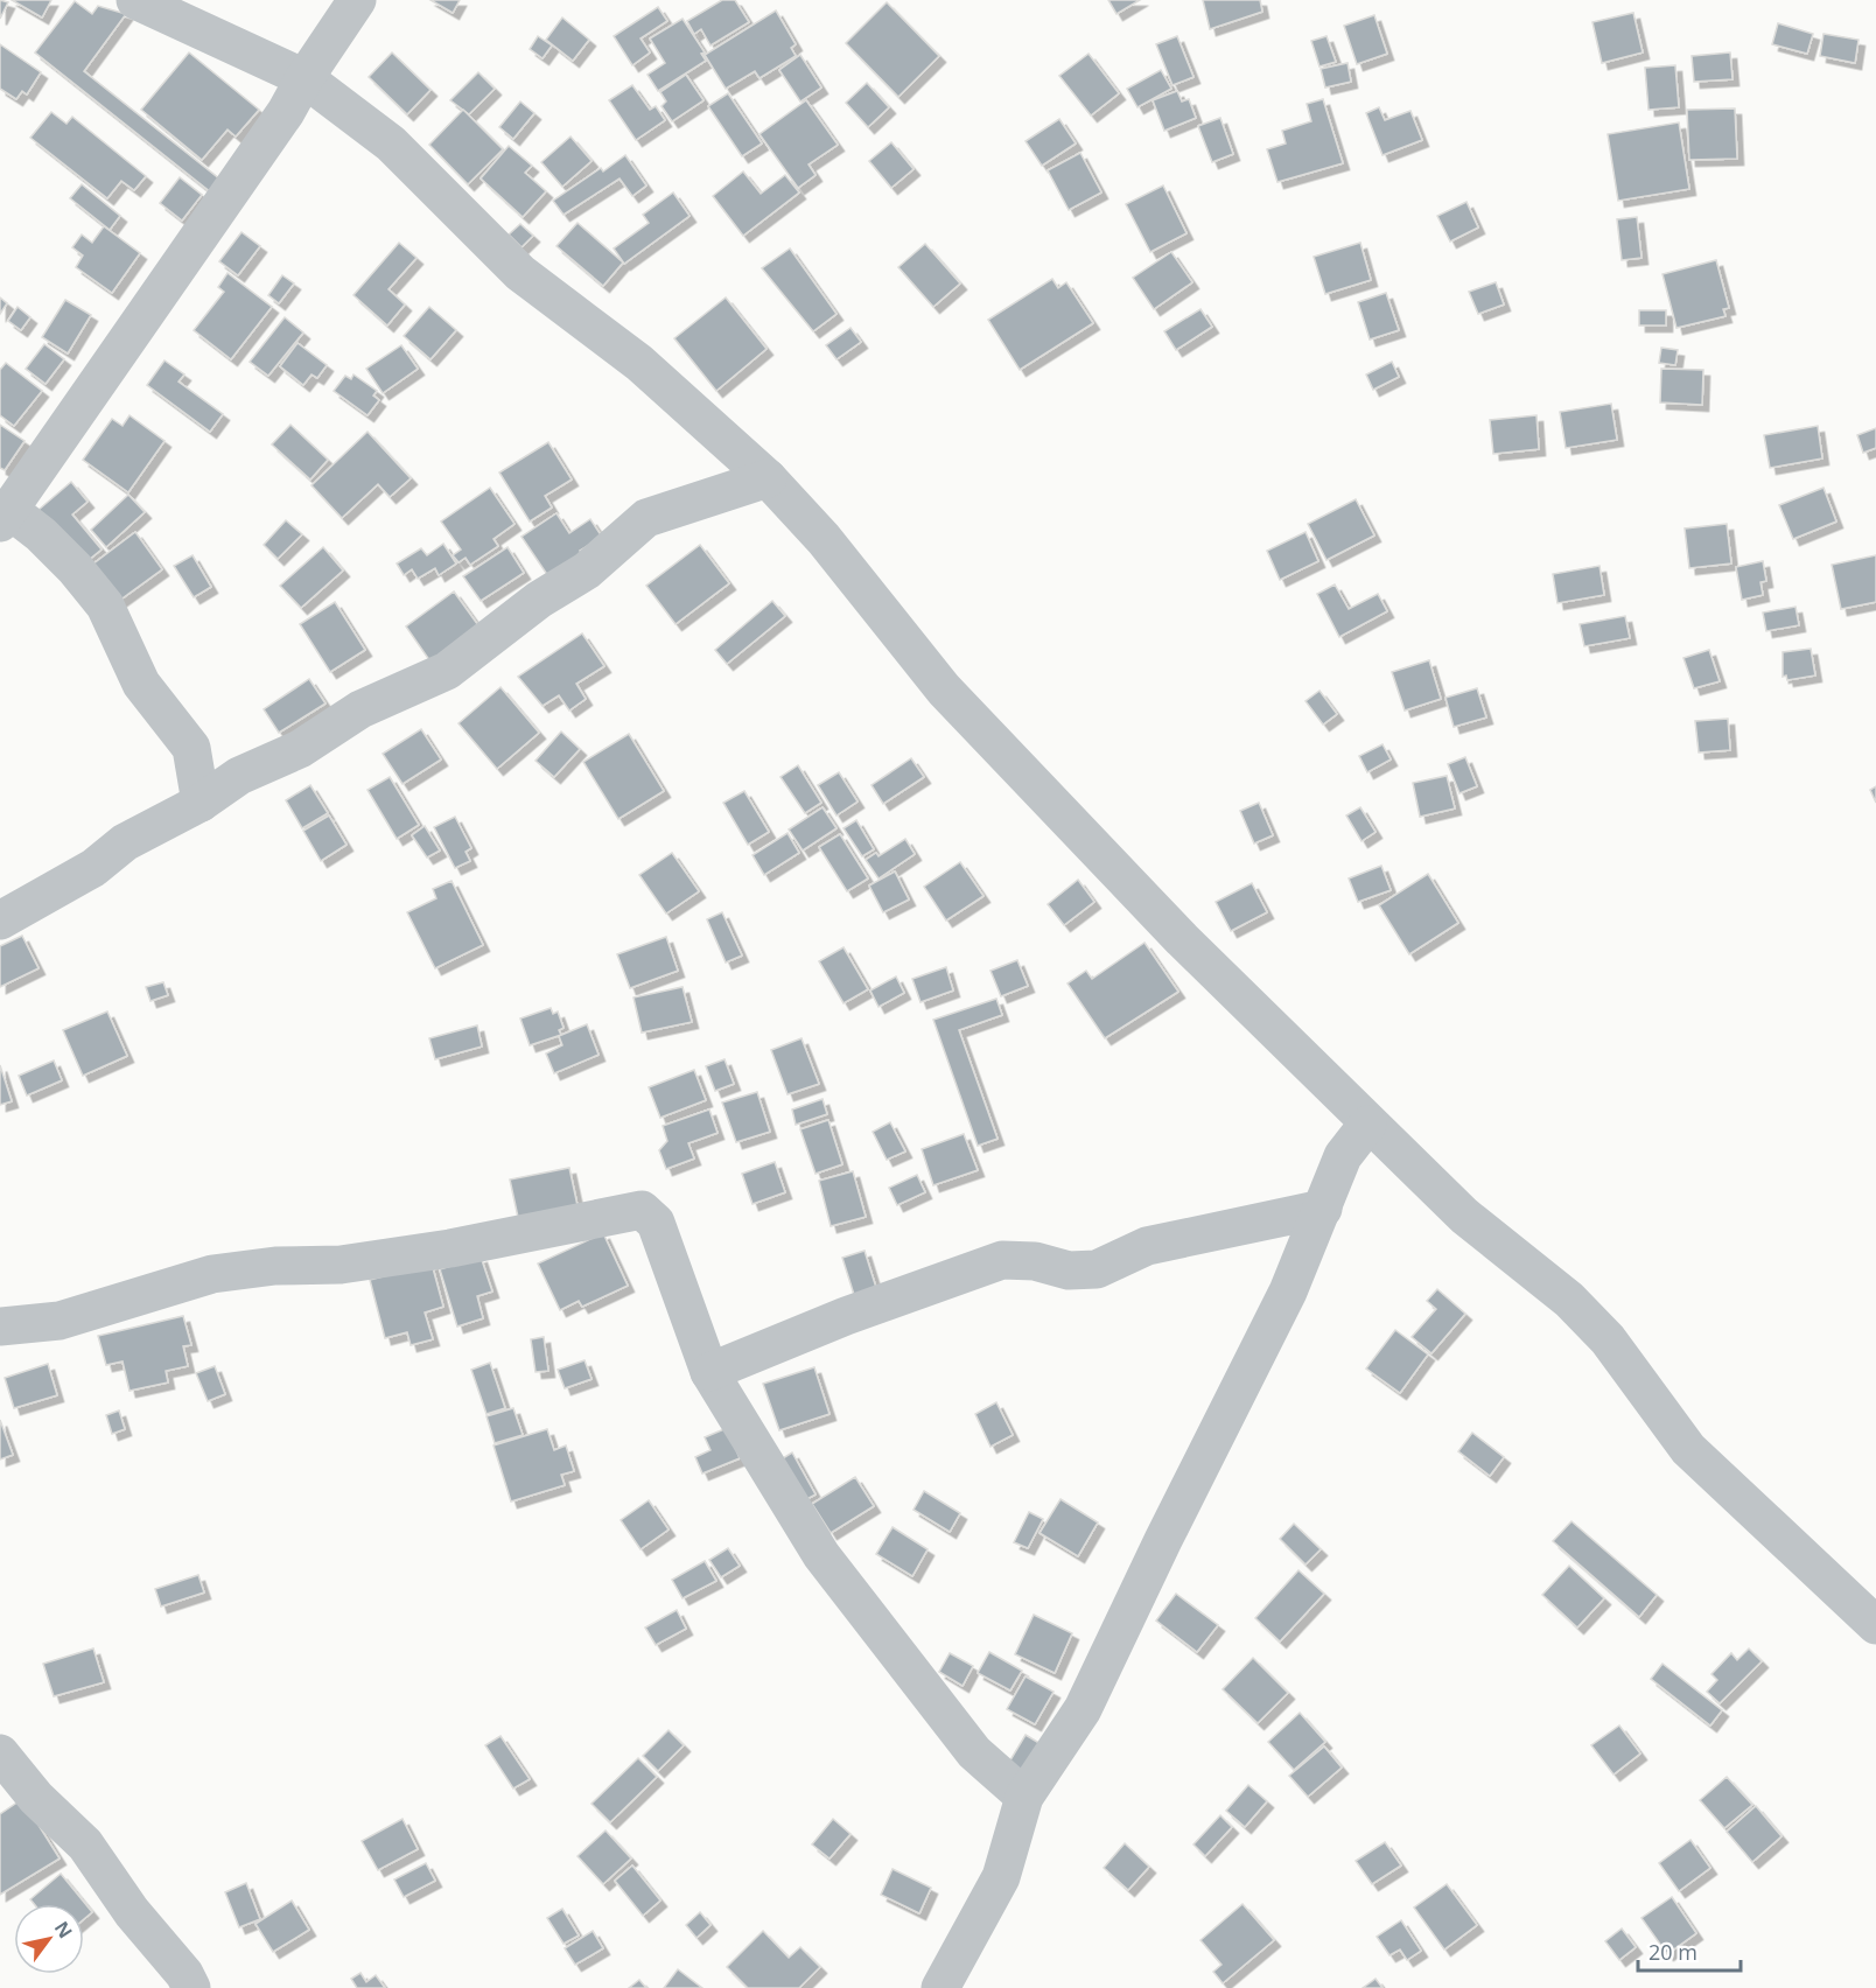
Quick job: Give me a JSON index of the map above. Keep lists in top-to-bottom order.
{
  "scale_bar": "20 m",
  "north": "top right"
}
